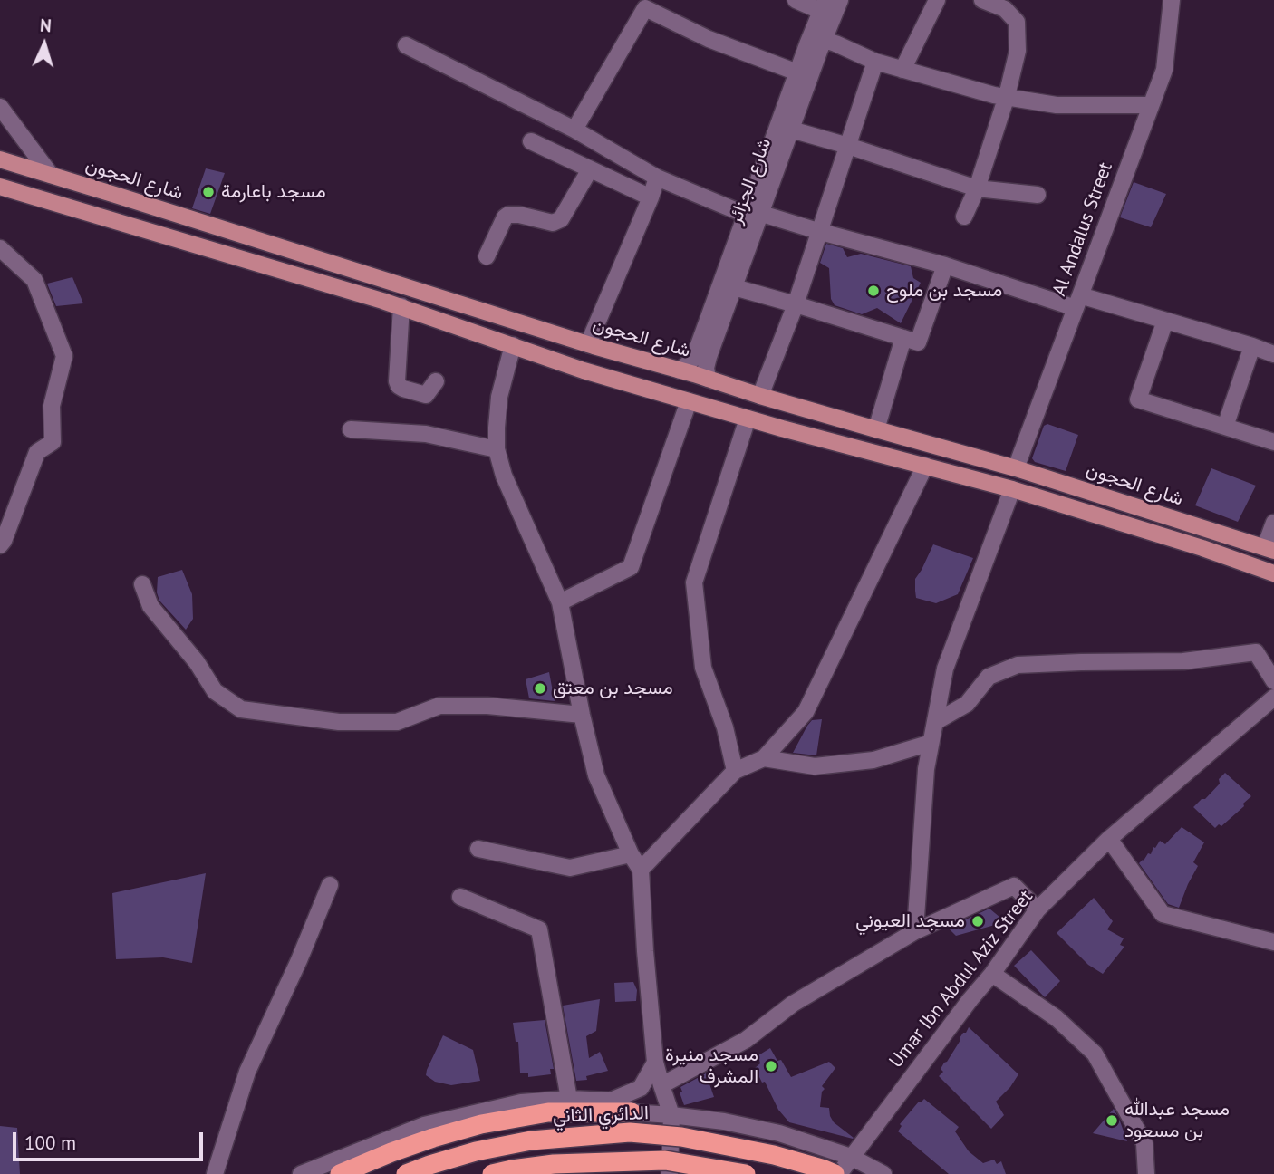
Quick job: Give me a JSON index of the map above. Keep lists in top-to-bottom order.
{
  "streets": {
    "highway": ["الدائري الثاني"],
    "main road": ["شارع الحجون"],
    "street": ["شارع الجزائر", "Al Andalus Street", "Umar Ibn Abdul Aziz Street"]
  },
  "crossings": [
    ["شارع الحجون", "شارع الجزائر"],
    ["شارع الحجون", "Al Andalus Street"],
    ["Umar Ibn Abdul Aziz Street", "الدائري الثاني"]
  ],
  "places": [
    "مسجد باعارمة",
    "مسجد بن ملوح",
    "مسجد بن معتق",
    "مسجد العيوني",
    "مسجد منيرة المشرف",
    "مسجد عبدالله بن مسعود"
  ],
  "scale_bar": "100 m",
  "north": "top"
}
